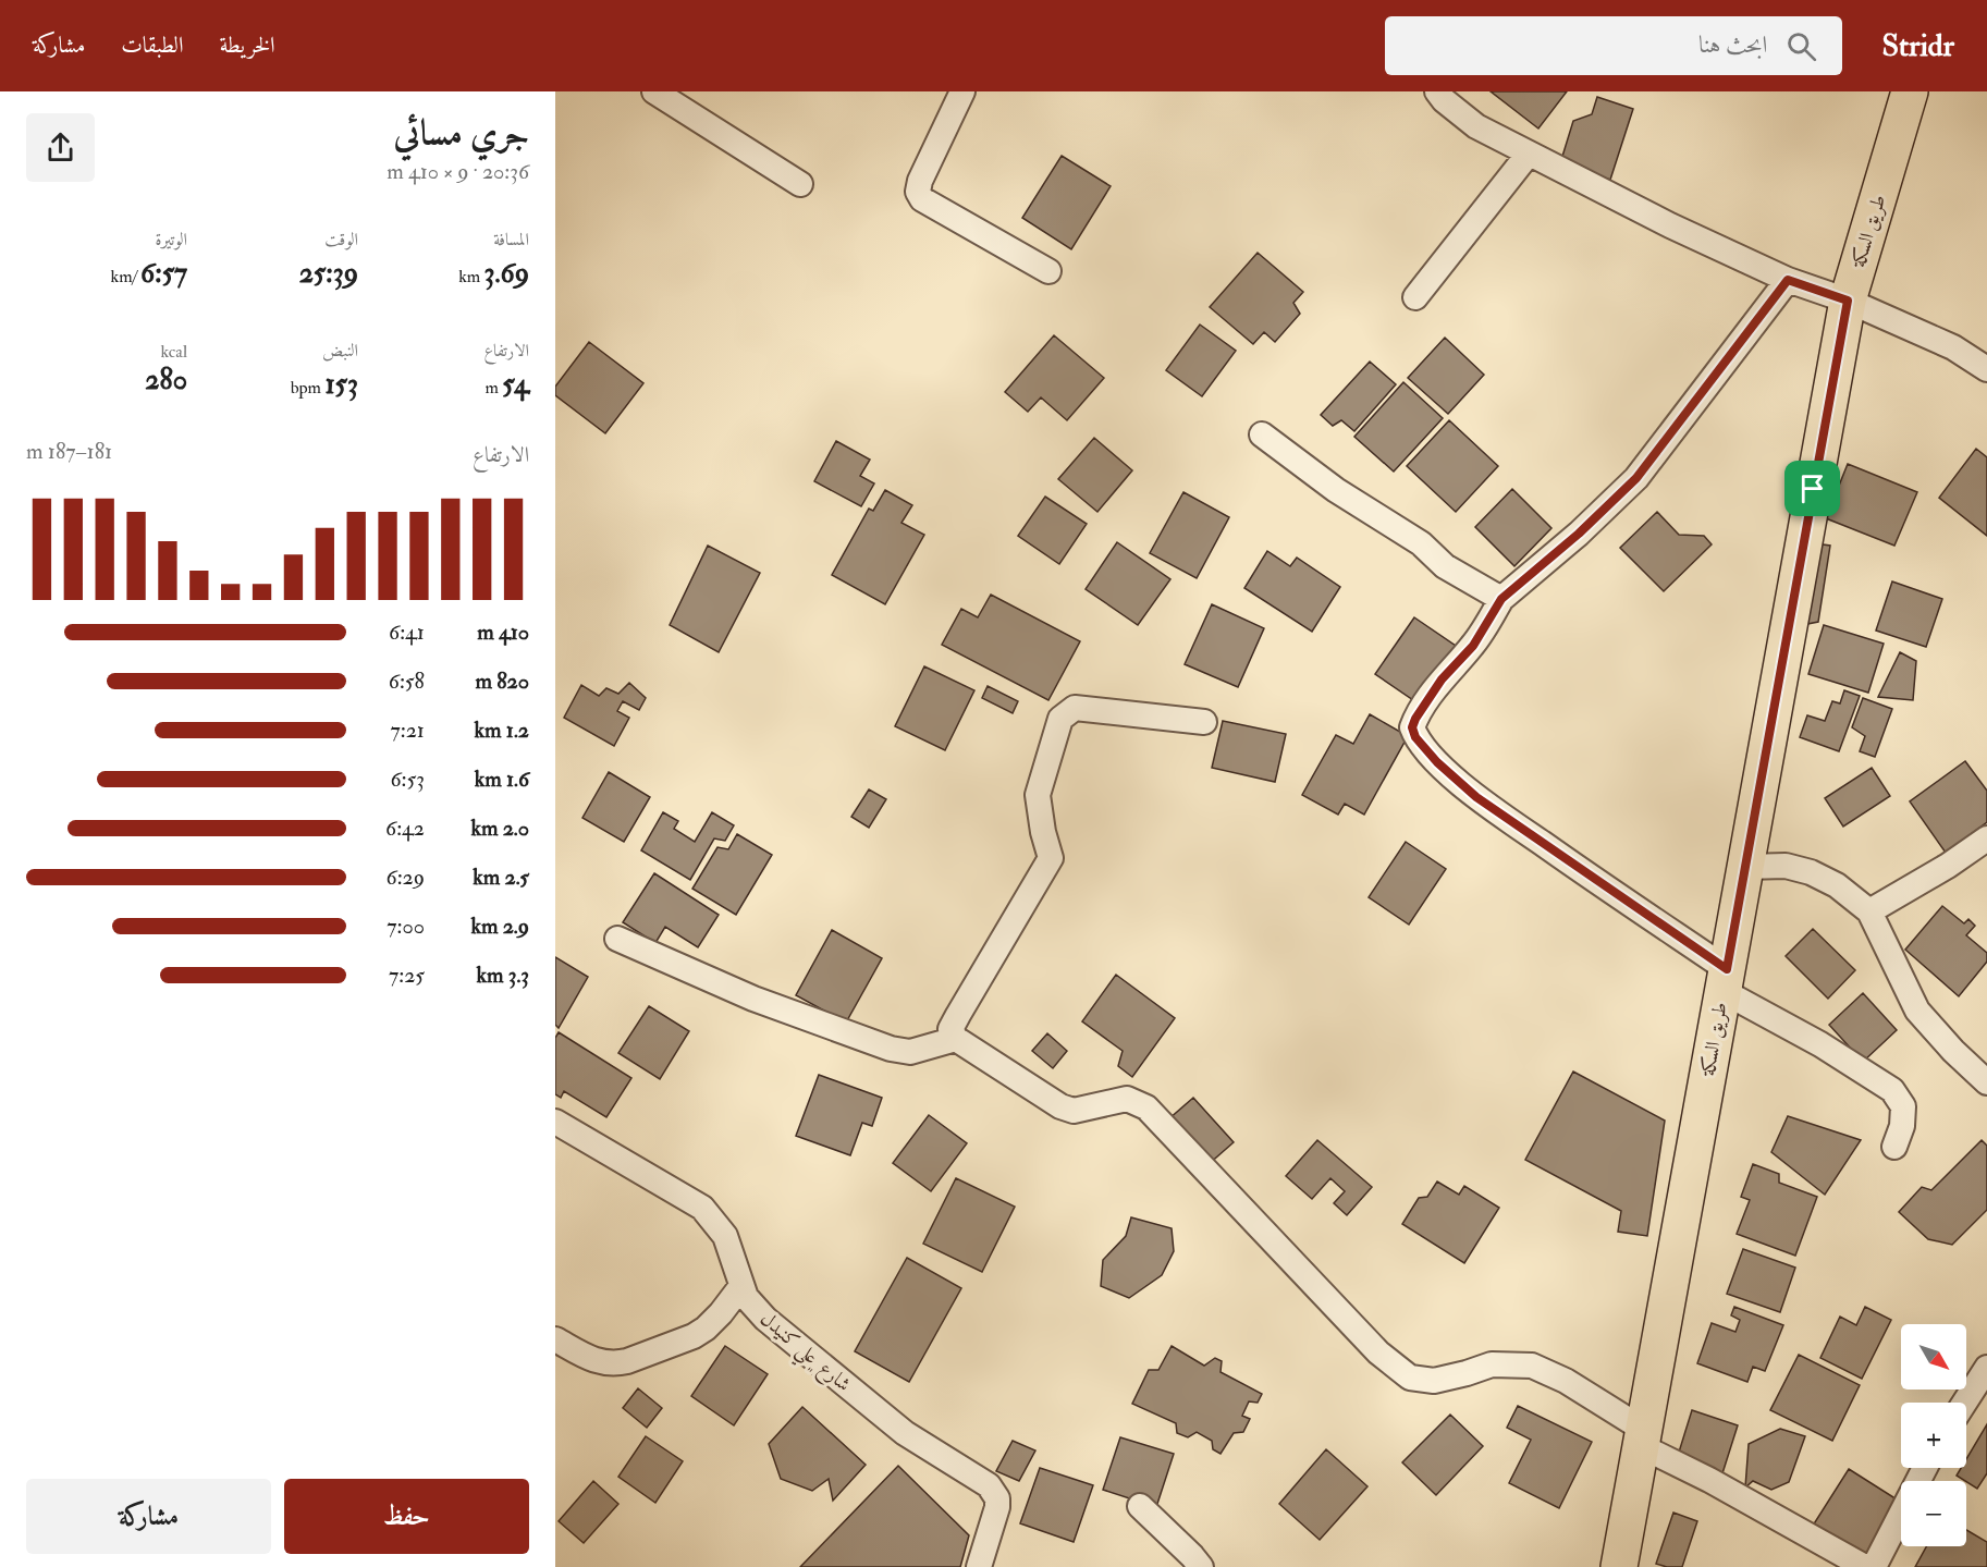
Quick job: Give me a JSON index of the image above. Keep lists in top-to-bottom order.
{
  "streets": {
    "main road": ["طريق السكة"],
    "street": ["شارع ﮼علي كنيدل"]
  },
  "north": "bottom right",
  "page": {
    "header": "Stridr",
    "search": "ابحث هنا",
    "nav": ["الخريطة", "الطبقات", "مشاركة"],
    "heading": ["جري مسائي", "20:36 · 9 × 410 m"],
    "stats": [
      ["المسافة", "3.69 km"],
      ["الوقت", "25:39"],
      ["الوتيرة", "6:57 /km"],
      ["الارتفاع", "54 m"],
      ["النبض", "153 bpm"],
      ["kcal", "280"]
    ],
    "chart": ["الارتفاع", "181–187 m"],
    "list": [
      {
        "name": "410 m",
        "note": "6:41"
      },
      {
        "name": "820 m",
        "note": "6:58"
      },
      {
        "name": "1.2 km",
        "note": "7:21"
      },
      {
        "name": "1.6 km",
        "note": "6:53"
      },
      {
        "name": "2.0 km",
        "note": "6:42"
      },
      {
        "name": "2.5 km",
        "note": "6:29"
      },
      {
        "name": "2.9 km",
        "note": "7:00"
      },
      {
        "name": "3.3 km",
        "note": "7:25"
      }
    ],
    "map_buttons": ["+", "−"],
    "buttons": ["حفظ", "مشاركة"]
  }
}
